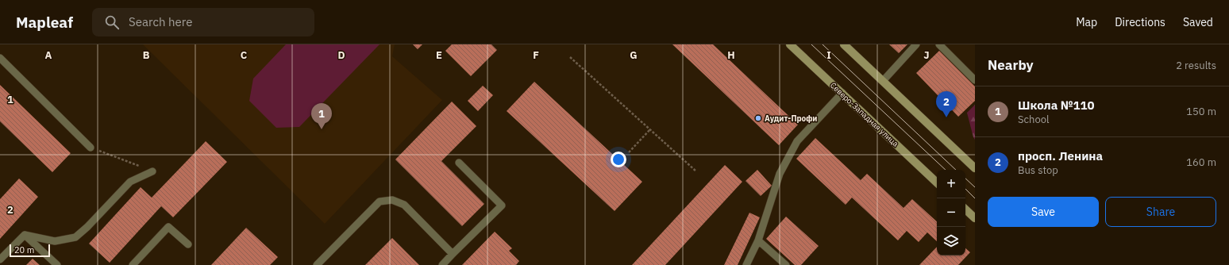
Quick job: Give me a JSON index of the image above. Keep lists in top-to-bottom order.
{
  "streets": {
    "main road": ["Северо-Западная улица"]
  },
  "places": ["Аудит-Профи"],
  "scale_bar": "20 m",
  "page": {
    "header": "Mapleaf",
    "search": "Search here",
    "nav": ["Map", "Directions", "Saved"],
    "heading": ["Nearby", "2 results"],
    "list": [
      {
        "mark": "1",
        "name": "Школа №110",
        "note": "School",
        "value": "150 m"
      },
      {
        "mark": "2",
        "name": "просп. Ленина",
        "note": "Bus stop",
        "value": "160 m"
      }
    ],
    "pins": ["2", "1"],
    "map_buttons": ["+", "−"],
    "buttons": ["Save", "Share"],
    "scale": "20 m"
  },
  "grid": {
    "columns": [
      "A",
      "B",
      "C",
      "D",
      "E",
      "F",
      "G",
      "H",
      "I",
      "J"
    ],
    "rows": ["1", "2"]
  }
}
